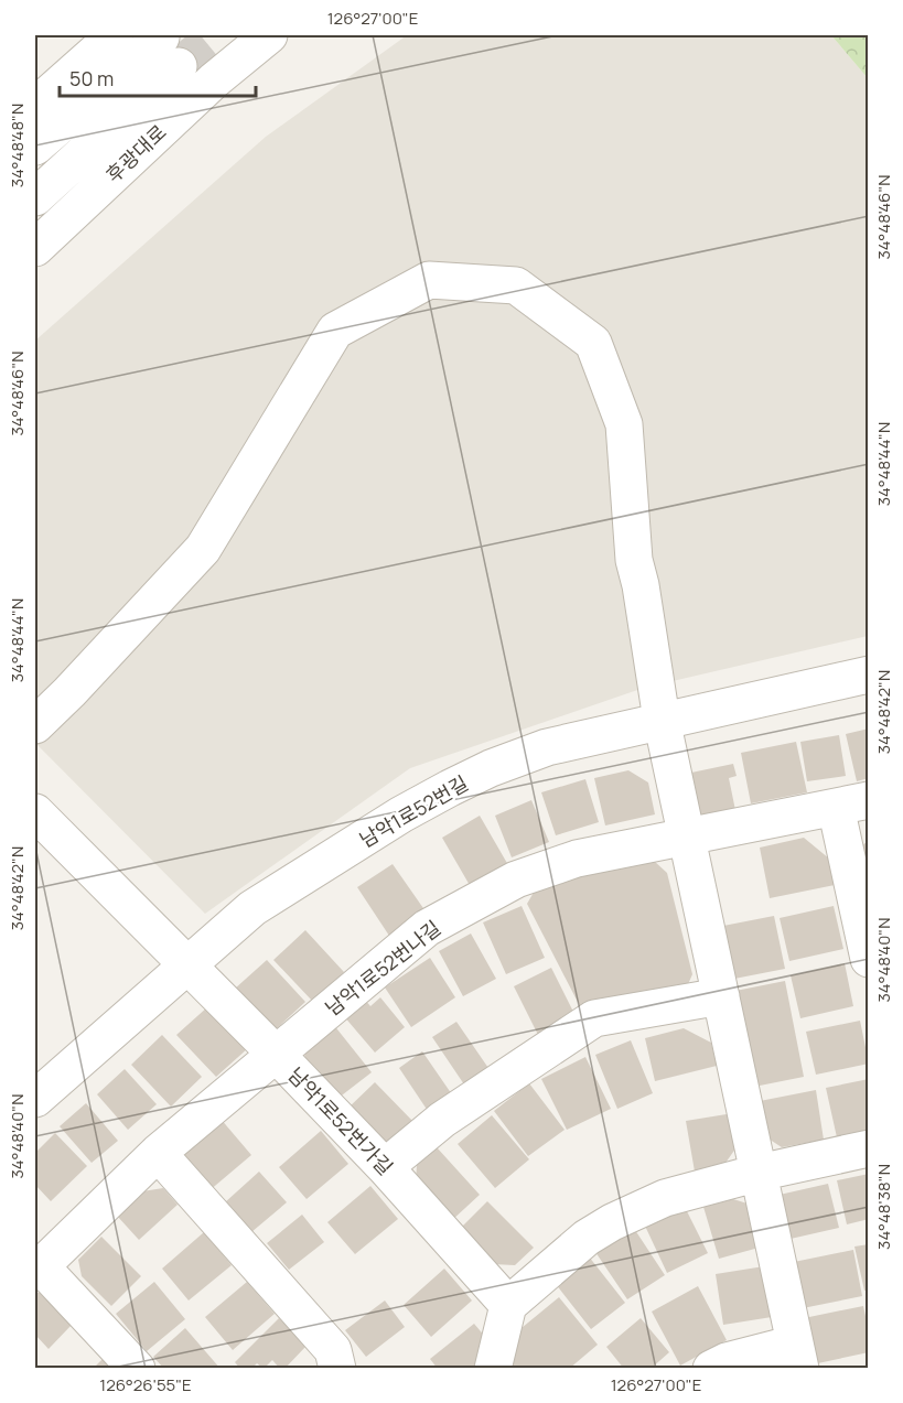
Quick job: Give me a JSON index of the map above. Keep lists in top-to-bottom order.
{
  "streets": {
    "street": [
      "후광대로",
      "남악1로52번길",
      "남악1로52번나길",
      "남악1로52번가길"
    ]
  },
  "crossings": [
    ["남악1로52번나길", "남악1로52번가길"]
  ],
  "scale_bar": "50 m",
  "coordinates": [
    "126°27'00\"E",
    "34°48'48\"N",
    "34°48'46\"N",
    "34°48'44\"N",
    "34°48'42\"N",
    "34°48'40\"N",
    "34°48'38\"N",
    "126°26'55\"E"
  ]
}
